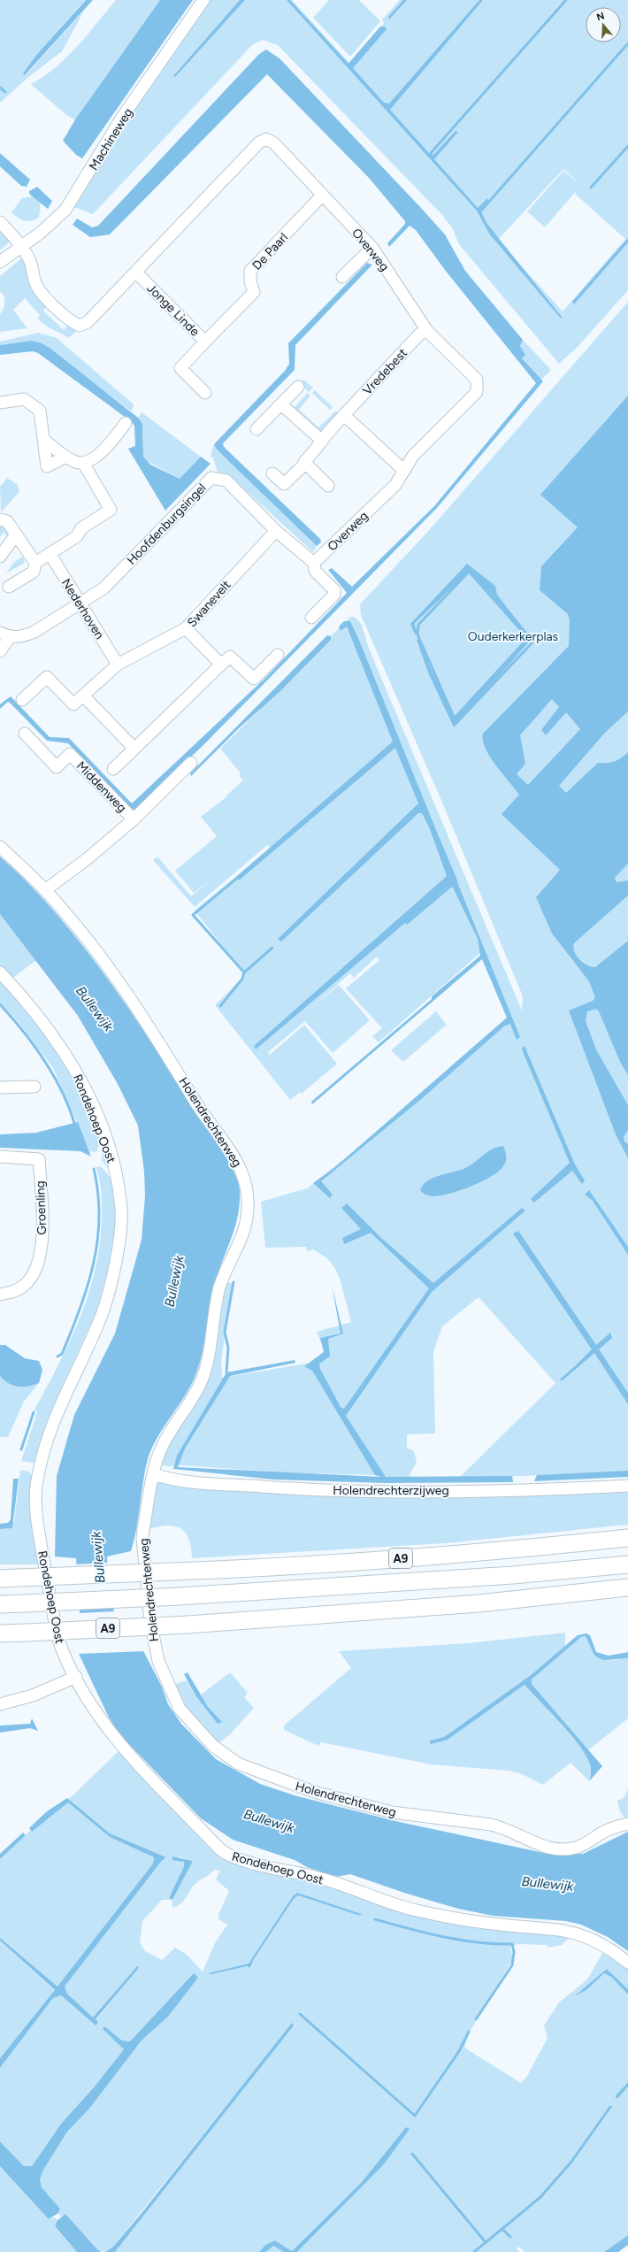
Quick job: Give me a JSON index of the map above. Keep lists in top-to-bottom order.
{
  "streets": {
    "highway": ["A9"],
    "street": [
      "Machineweg",
      "Overweg",
      "De Paarl",
      "Jonge Linde",
      "Vredebest",
      "Hoofdenburgsingel",
      "Swanevelt",
      "Nederhoven",
      "Middenweg",
      "Rondehoep Oost",
      "Holendrechterweg",
      "Groenling",
      "Holendrechterzijweg"
    ]
  },
  "crossings": [
    ["Machineweg", "Overweg"],
    ["Overweg", "De Paarl"],
    ["Overweg", "Jonge Linde"],
    ["Overweg", "Vredebest"],
    ["Overweg", "Hoofdenburgsingel"],
    ["De Paarl", "Jonge Linde"],
    ["Hoofdenburgsingel", "Swanevelt"],
    ["Hoofdenburgsingel", "Nederhoven"],
    ["Middenweg", "Holendrechterweg"],
    ["Holendrechterweg", "Holendrechterzijweg"]
  ],
  "water": ["Bullewijk"],
  "parks": ["Ouderkerkerplas"],
  "north": "top"
}
